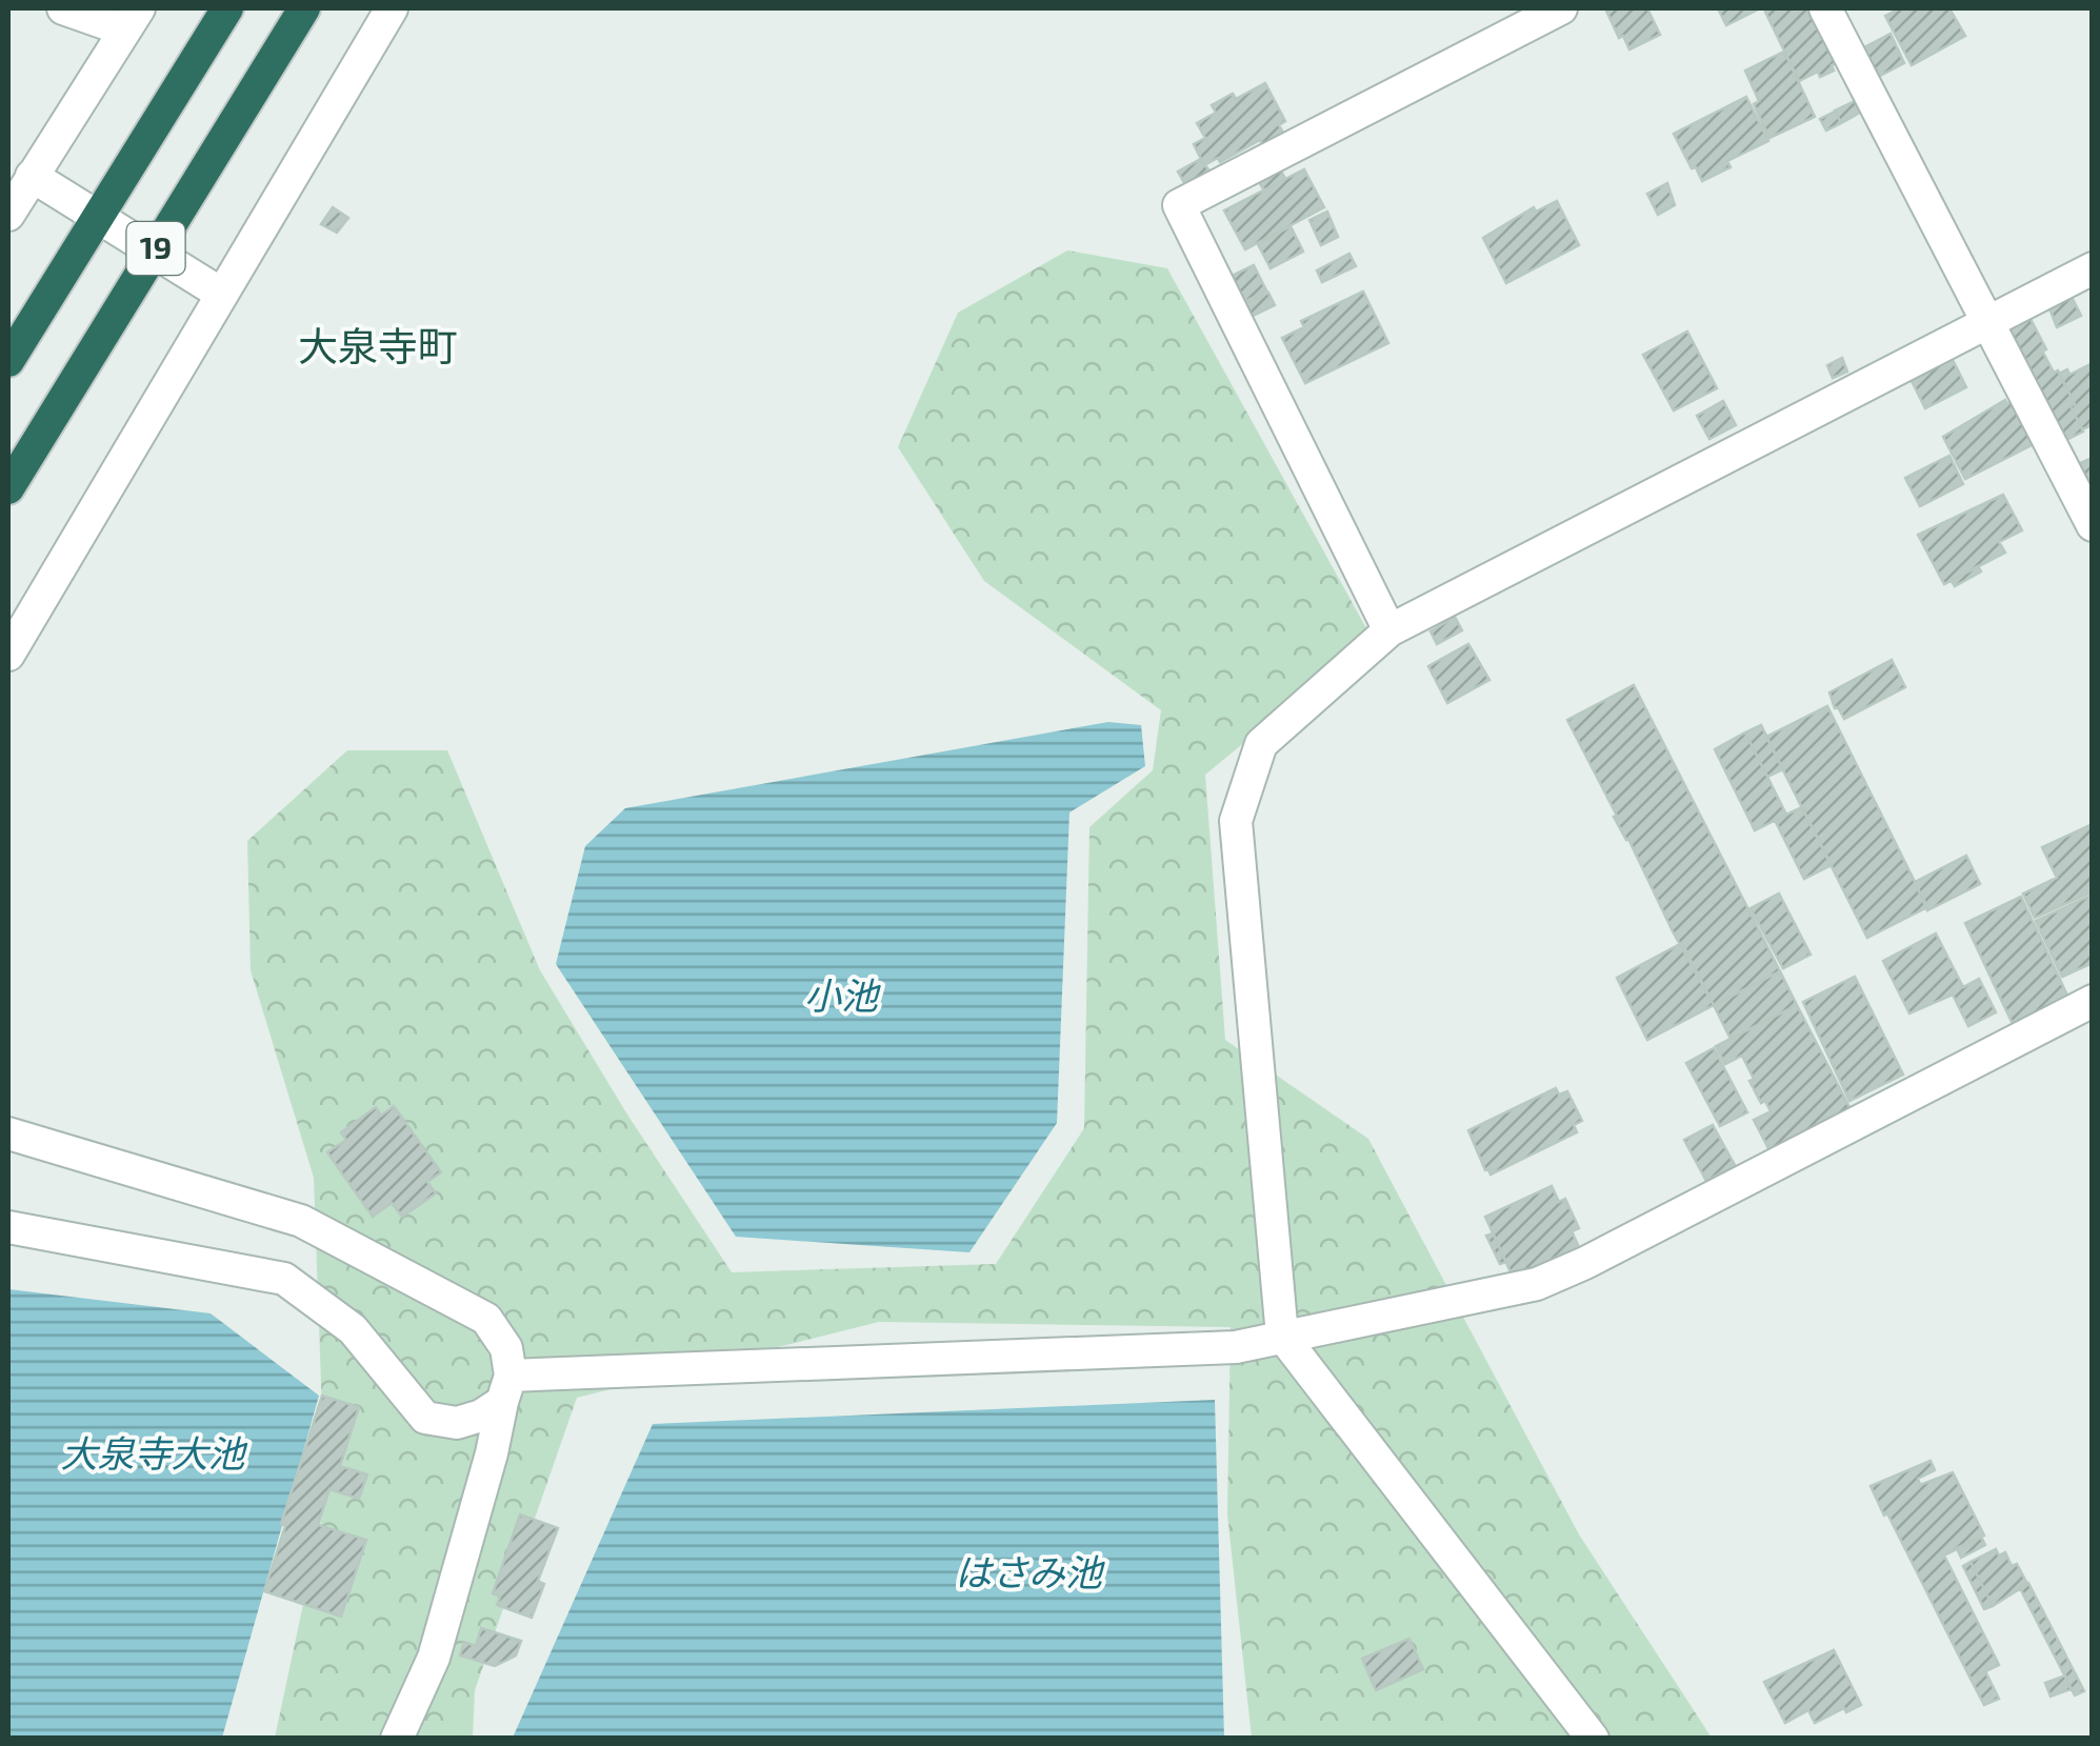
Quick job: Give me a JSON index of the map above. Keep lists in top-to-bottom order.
{
  "streets": {
    "highway": ["19"]
  },
  "districts": ["大泉寺町"],
  "water": ["小池", "大泉寺大池", "はさみ池"]
}
